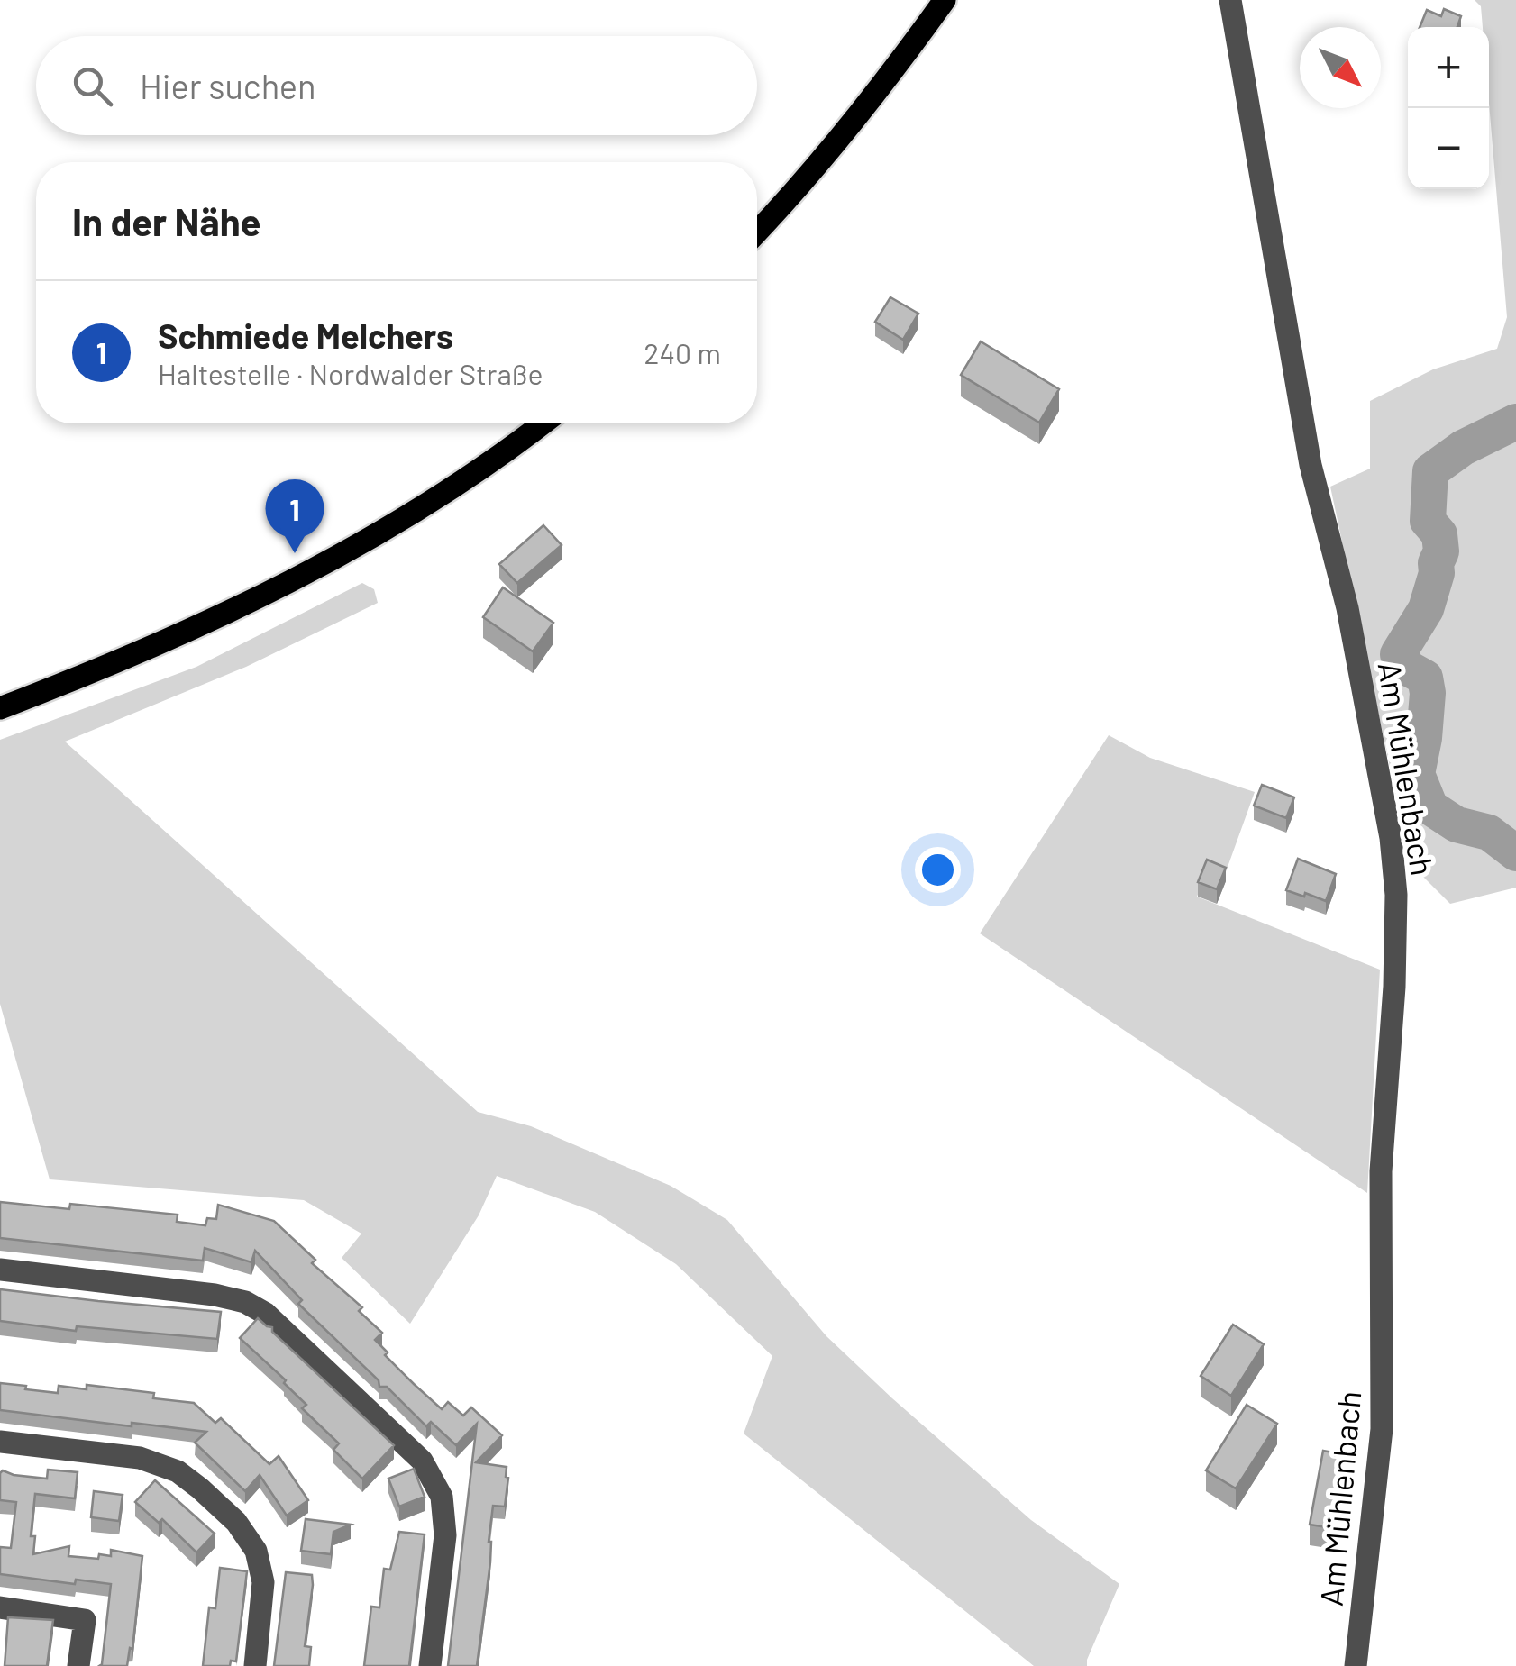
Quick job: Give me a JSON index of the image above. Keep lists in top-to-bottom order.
{
  "streets": {
    "street": ["Am Mühlenbach"]
  },
  "north": "bottom right",
  "page": {
    "map_buttons": ["+", "−"],
    "search": "Hier suchen",
    "heading": "In der Nähe",
    "list": [
      {
        "mark": "1",
        "name": "Schmiede Melchers",
        "note": "Haltestelle · Nordwalder Straße",
        "value": "240 m"
      }
    ],
    "pins": "1"
  }
}
